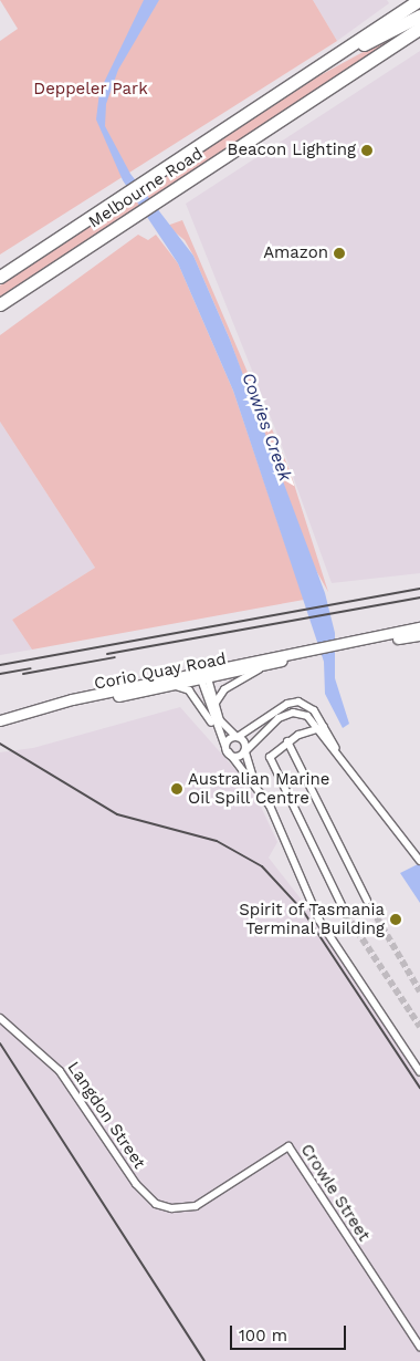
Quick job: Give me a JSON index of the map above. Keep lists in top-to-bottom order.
{
  "streets": {
    "highway": ["Melbourne Road"],
    "main road": ["Corio Quay Road"],
    "street": ["Langdon Street", "Crowle Street"]
  },
  "crossings": [
    ["Langdon Street", "Crowle Street"]
  ],
  "water": ["Cowies Creek"],
  "parks": ["Deppeler Park"],
  "places": [
    "Beacon Lighting",
    "Amazon",
    "Australian Marine Oil Spill Centre",
    "Spirit of Tasmania Terminal Building"
  ],
  "scale_bar": "100 m"
}
